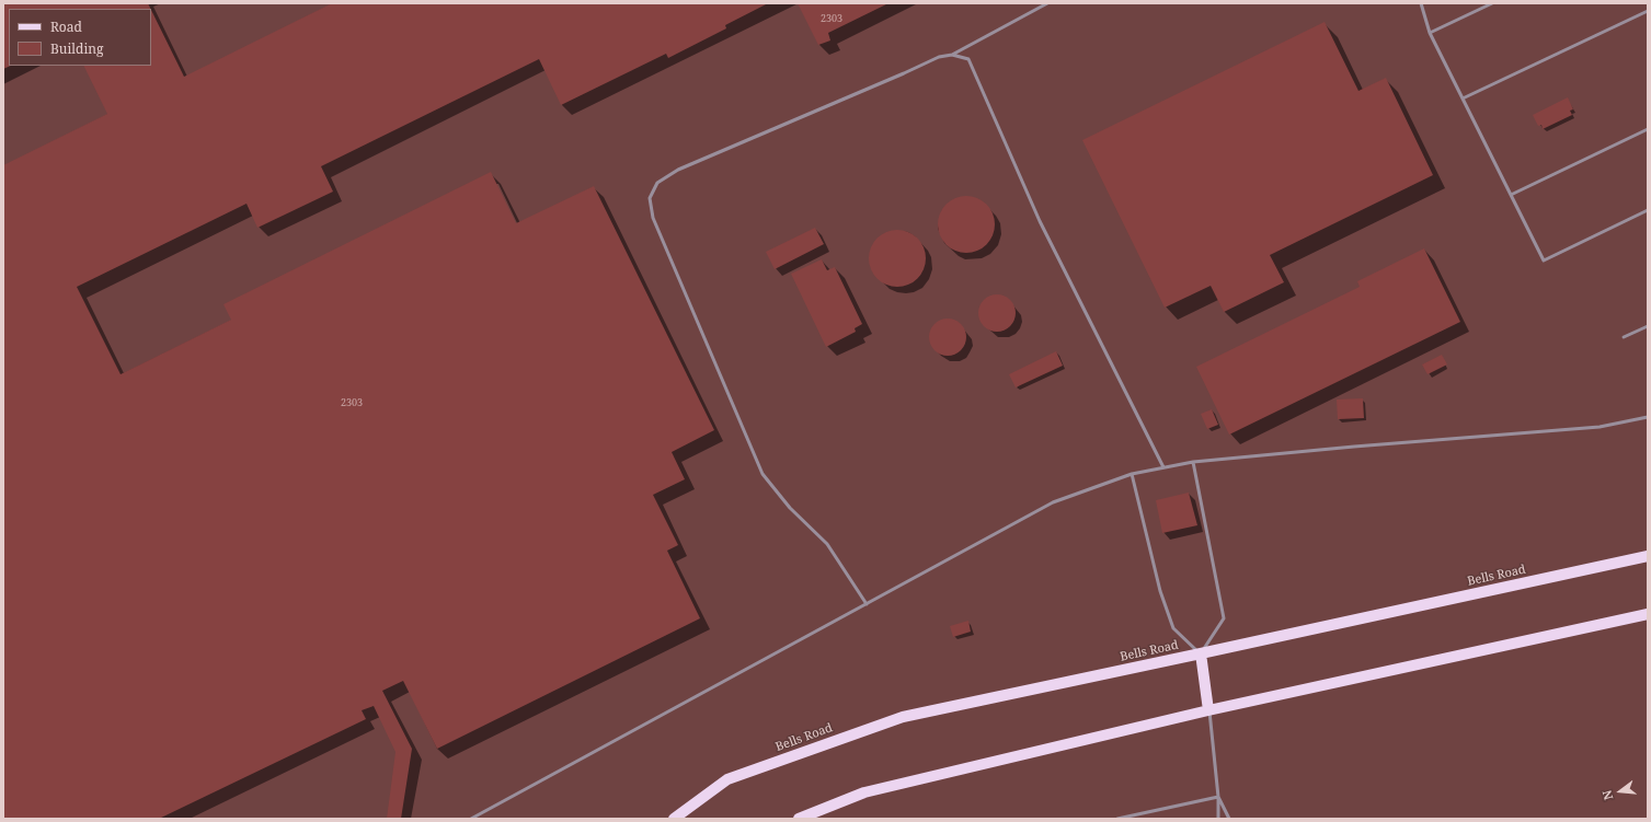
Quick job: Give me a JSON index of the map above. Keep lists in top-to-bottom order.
{
  "streets": {
    "main road": ["Bells Road"]
  },
  "house_numbers": ["2303", "2303"],
  "legend": ["Road", "Building"],
  "north": "left"
}
